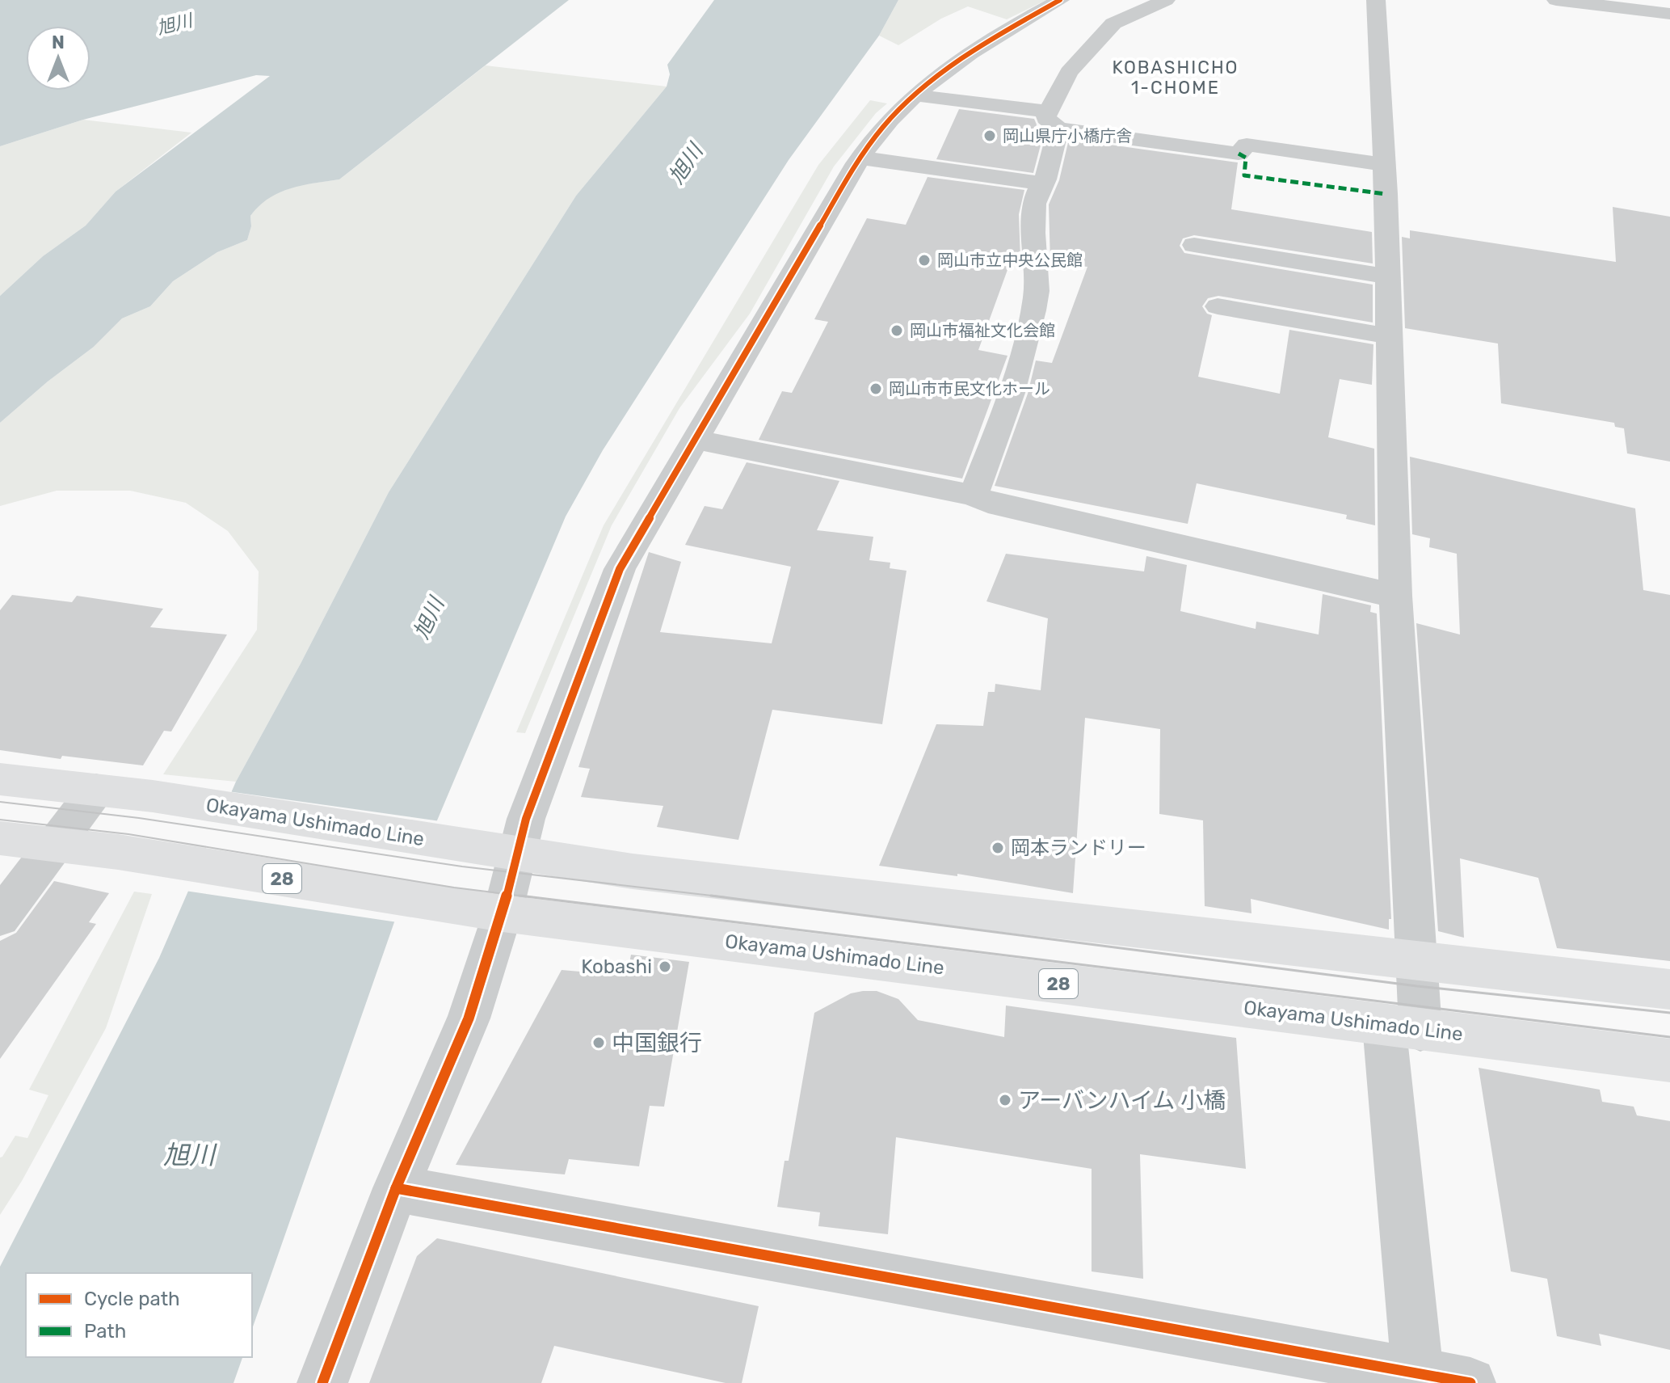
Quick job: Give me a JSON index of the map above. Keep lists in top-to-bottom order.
{
  "streets": {
    "main road": ["Okayama Ushimado Line", "28"]
  },
  "districts": ["KOBASHICHO 1-CHOME"],
  "water": ["旭川"],
  "places": [
    "岡山県庁小橋庁舎",
    "岡山市立中央公民館",
    "岡山市福祉文化会館",
    "岡山市市民文化ホール",
    "岡本ランドリー",
    "Kobashi",
    "中国銀行",
    "アーバンハイム 小橋"
  ],
  "legend": ["Cycle path", "Path"],
  "north": "top"
}
